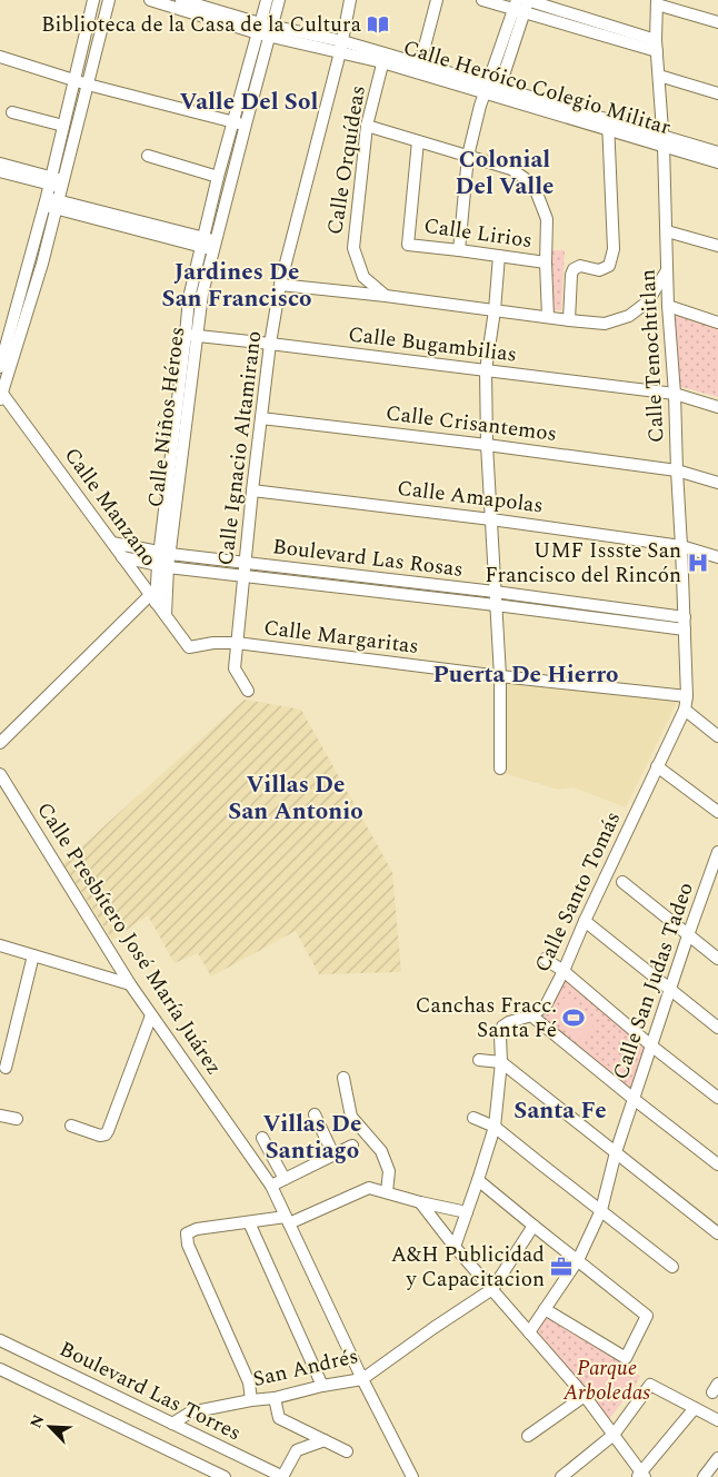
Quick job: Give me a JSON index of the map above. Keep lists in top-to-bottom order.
{
  "streets": {
    "street": [
      "Calle Heróico Colegio Militar",
      "Calle Orquídeas",
      "Calle Lirios",
      "Calle Bugambilias",
      "Calle Tenochtitlan",
      "Calle Niños Héroes",
      "Calle Crisantemos",
      "Calle Ignacio Altamirano",
      "Calle Amapolas",
      "Calle Manzano",
      "Boulevard Las Rosas",
      "Calle Margaritas",
      "Calle Santo Tomás",
      "Calle Presbítero José María Juárez",
      "Calle San Judas Tadeo",
      "San Andrés",
      "Boulevard Las Torres"
    ]
  },
  "crossings": [
    ["Calle Heróico Colegio Militar", "Calle Orquídeas"],
    ["Calle Heróico Colegio Militar", "Calle Tenochtitlan"],
    ["Calle Heróico Colegio Militar", "Calle Niños Héroes"],
    ["Calle Heróico Colegio Militar", "Calle Ignacio Altamirano"],
    ["Calle Bugambilias", "Calle Tenochtitlan"],
    ["Calle Bugambilias", "Calle Niños Héroes"],
    ["Calle Bugambilias", "Calle Ignacio Altamirano"],
    ["Calle Tenochtitlan", "Calle Crisantemos"],
    ["Calle Tenochtitlan", "Calle Amapolas"],
    ["Calle Tenochtitlan", "Boulevard Las Rosas"],
    ["Calle Tenochtitlan", "Calle Margaritas"],
    ["Calle Tenochtitlan", "Calle Santo Tomás"],
    ["Calle Niños Héroes", "Calle Manzano"],
    ["Calle Niños Héroes", "Boulevard Las Rosas"],
    ["Calle Crisantemos", "Calle Ignacio Altamirano"],
    ["Calle Ignacio Altamirano", "Calle Amapolas"],
    ["Calle Ignacio Altamirano", "Boulevard Las Rosas"],
    ["Calle Ignacio Altamirano", "Calle Margaritas"],
    ["Calle Manzano", "Boulevard Las Rosas"],
    ["Calle Manzano", "Calle Margaritas"],
    ["Calle Presbítero José María Juárez", "San Andrés"],
    ["San Andrés", "Boulevard Las Torres"]
  ],
  "districts": [
    "Valle Del Sol",
    "Colonial Del Valle",
    "Jardines De San Francisco",
    "Puerta De Hierro",
    "Villas De San Antonio",
    "Santa Fe",
    "Villas De Santiago"
  ],
  "parks": ["Parque Arboledas"],
  "places": {
    "library": ["Biblioteca de la Casa de la Cultura"],
    "hospital": ["UMF Issste San Francisco del Rincón"],
    "sports": ["Canchas Fracc. Santa Fé"],
    "office": ["A&H Publicidad y Capacitacion"]
  },
  "north": "top left"
}
